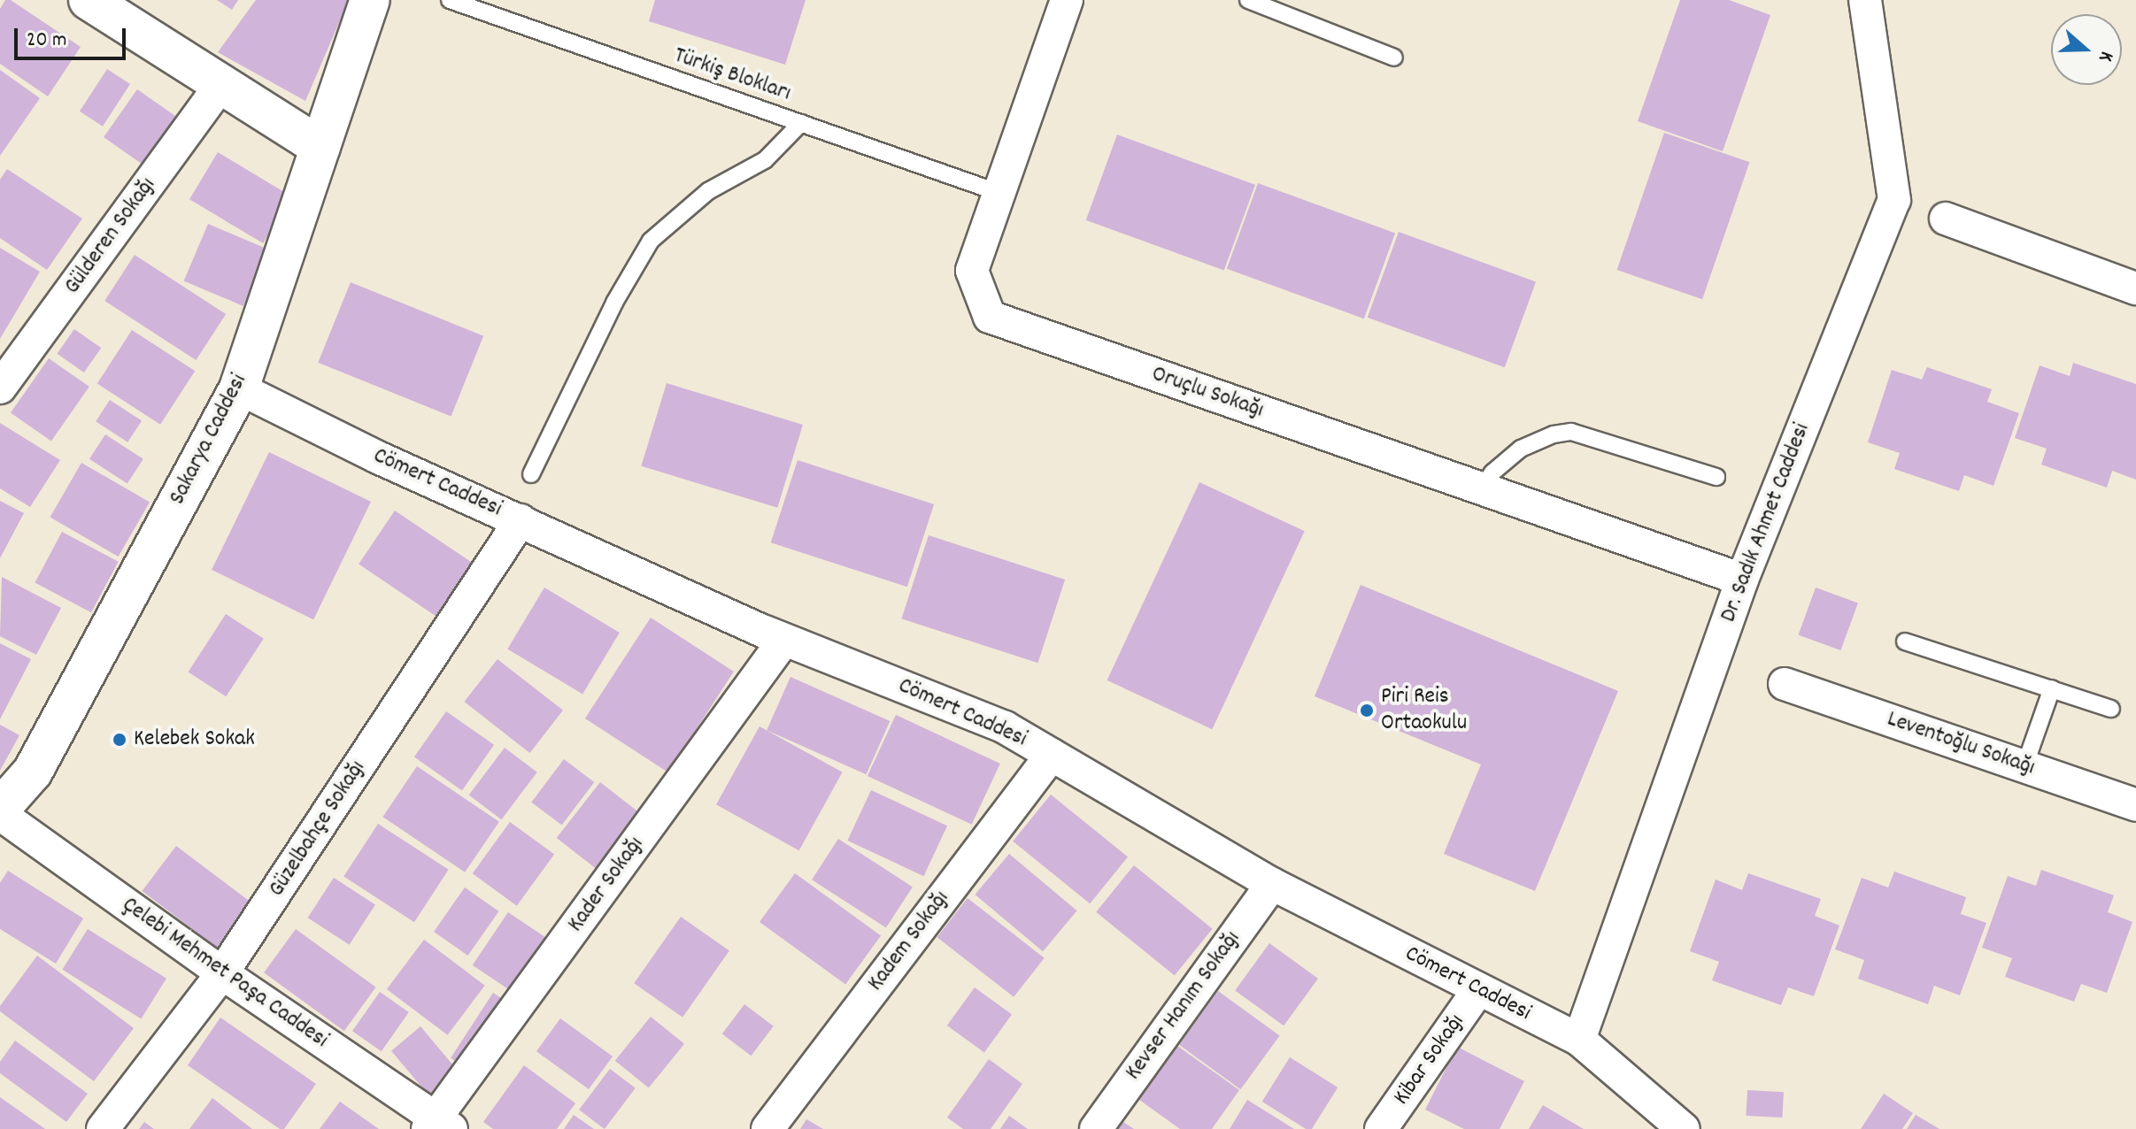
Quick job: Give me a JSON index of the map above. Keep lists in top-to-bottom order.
{
  "streets": {
    "street": [
      "Gülderen Sokağı",
      "Oruçlu Sokağı",
      "Sakarya Caddesi",
      "Cömert Caddesi",
      "Dr. Sadık Ahmet Caddesi",
      "Leventoğlu Sokağı",
      "Güzelbahçe Sokağı",
      "Kader Sokağı",
      "Kadem Sokağı",
      "Çelebi Mehmet Paşa Caddesi",
      "Kevser Hanım Sokağı",
      "Kibar Sokağı"
    ],
    "lane": ["Türkiş Blokları"]
  },
  "crossings": [
    ["Türkiş Blokları", "Oruçlu Sokağı"],
    ["Oruçlu Sokağı", "Dr. Sadık Ahmet Caddesi"],
    ["Sakarya Caddesi", "Cömert Caddesi"],
    ["Sakarya Caddesi", "Çelebi Mehmet Paşa Caddesi"],
    ["Cömert Caddesi", "Dr. Sadık Ahmet Caddesi"],
    ["Cömert Caddesi", "Güzelbahçe Sokağı"],
    ["Cömert Caddesi", "Kader Sokağı"],
    ["Cömert Caddesi", "Kadem Sokağı"],
    ["Cömert Caddesi", "Kevser Hanım Sokağı"],
    ["Cömert Caddesi", "Kibar Sokağı"],
    ["Güzelbahçe Sokağı", "Çelebi Mehmet Paşa Caddesi"],
    ["Kader Sokağı", "Çelebi Mehmet Paşa Caddesi"]
  ],
  "places": ["Piri Reis Ortaokulu", "Kelebek Sokak"],
  "scale_bar": "20 m",
  "north": "right"
}
